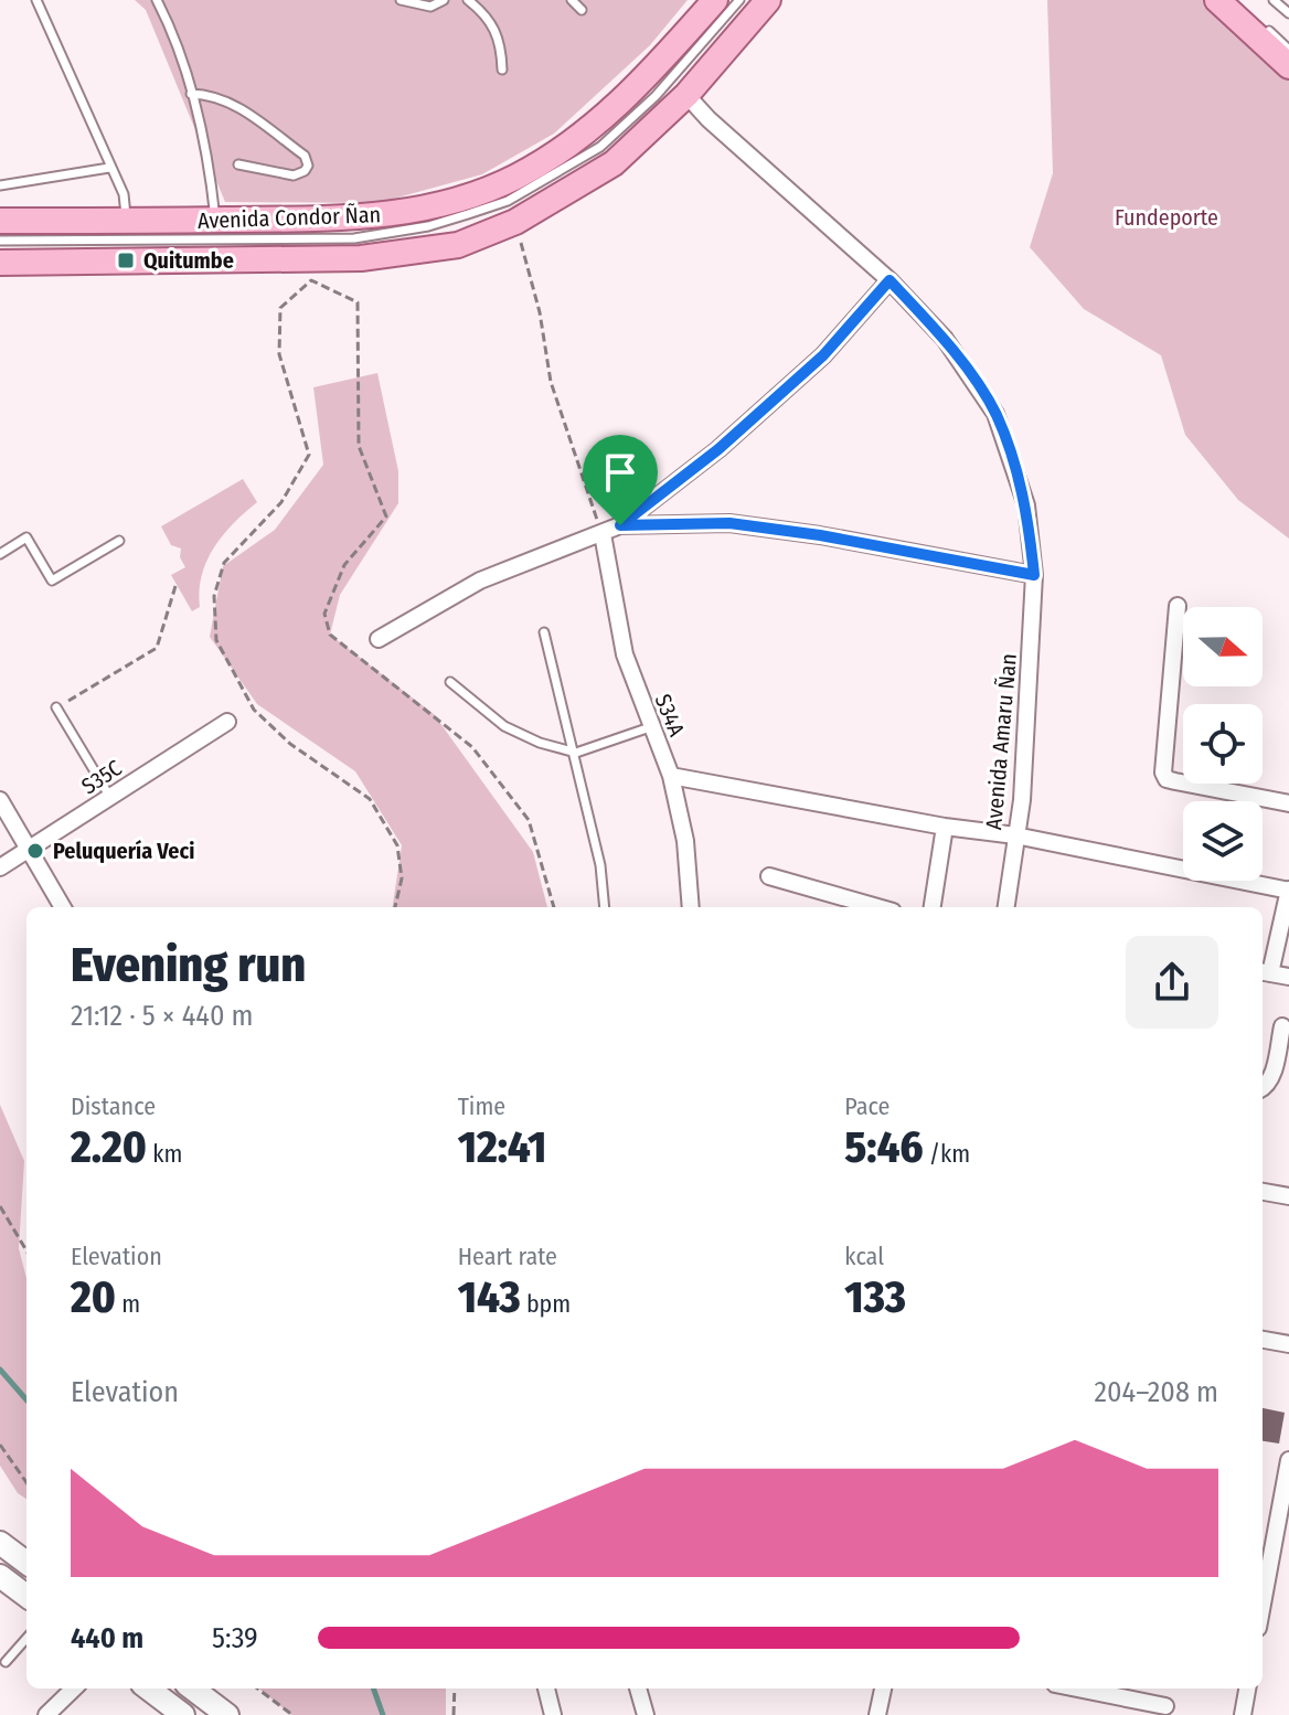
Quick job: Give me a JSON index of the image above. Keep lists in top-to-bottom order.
{
  "streets": {
    "main road": ["Avenida Condor Ñan"],
    "street": ["S34A", "Avenida Amaru Ñan", "S35C"]
  },
  "crossings": [
    ["Avenida Condor Ñan", "Avenida Amaru Ñan"]
  ],
  "parks": ["Fundeporte"],
  "places": {
    "transit": ["Quitumbe"],
    "other": ["Peluquería Veci"]
  },
  "north": "right",
  "page": {
    "heading": ["Evening run", "21:12 · 5 × 440 m"],
    "stats": [
      ["Distance", "2.20 km"],
      ["Time", "12:41"],
      ["Pace", "5:46 /km"],
      ["Elevation", "20 m"],
      ["Heart rate", "143 bpm"],
      ["kcal", "133"]
    ],
    "chart": ["Elevation", "204–208 m"],
    "list": [
      {
        "name": "440 m",
        "note": "5:39"
      }
    ]
  }
}
